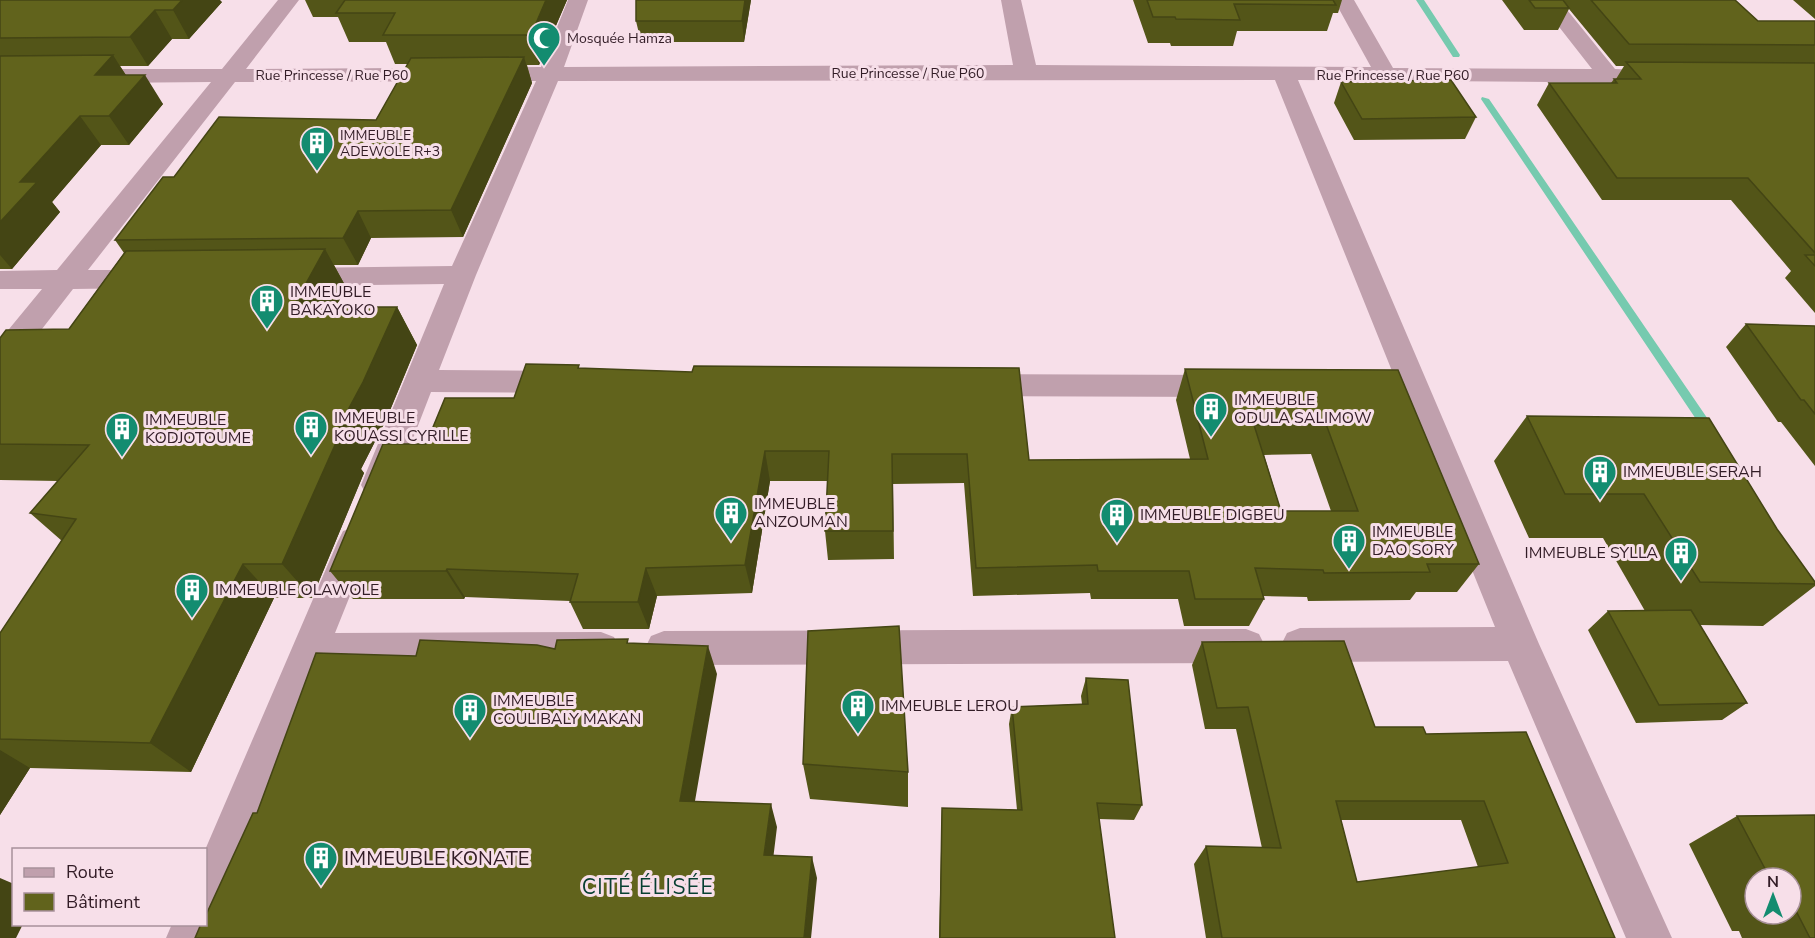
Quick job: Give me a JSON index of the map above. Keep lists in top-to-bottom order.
{
  "streets": {
    "street": ["Rue Princesse / Rue P60"]
  },
  "districts": ["CITÉ ÉLISÉE"],
  "places": {
    "mosque": ["Mosquée Hamza"],
    "building": [
      "IMMEUBLE ADEWOLE R+3",
      "IMMEUBLE BAKAYOKO",
      "IMMEUBLE ODULA SALIMOW",
      "IMMEUBLE KOUASSI CYRILLE",
      "IMMEUBLE KODJOTOUME",
      "IMMEUBLE SERAH",
      "IMMEUBLE ANZOUMAN",
      "IMMEUBLE DIGBEU",
      "IMMEUBLE DAO SORY",
      "IMMEUBLE SYLLA",
      "IMMEUBLE OLAWOLE",
      "IMMEUBLE LEROU",
      "IMMEUBLE COULIBALY MAKAN",
      "IMMEUBLE KONATE"
    ]
  },
  "legend": ["Route", "Bâtiment"],
  "north": "top"
}
